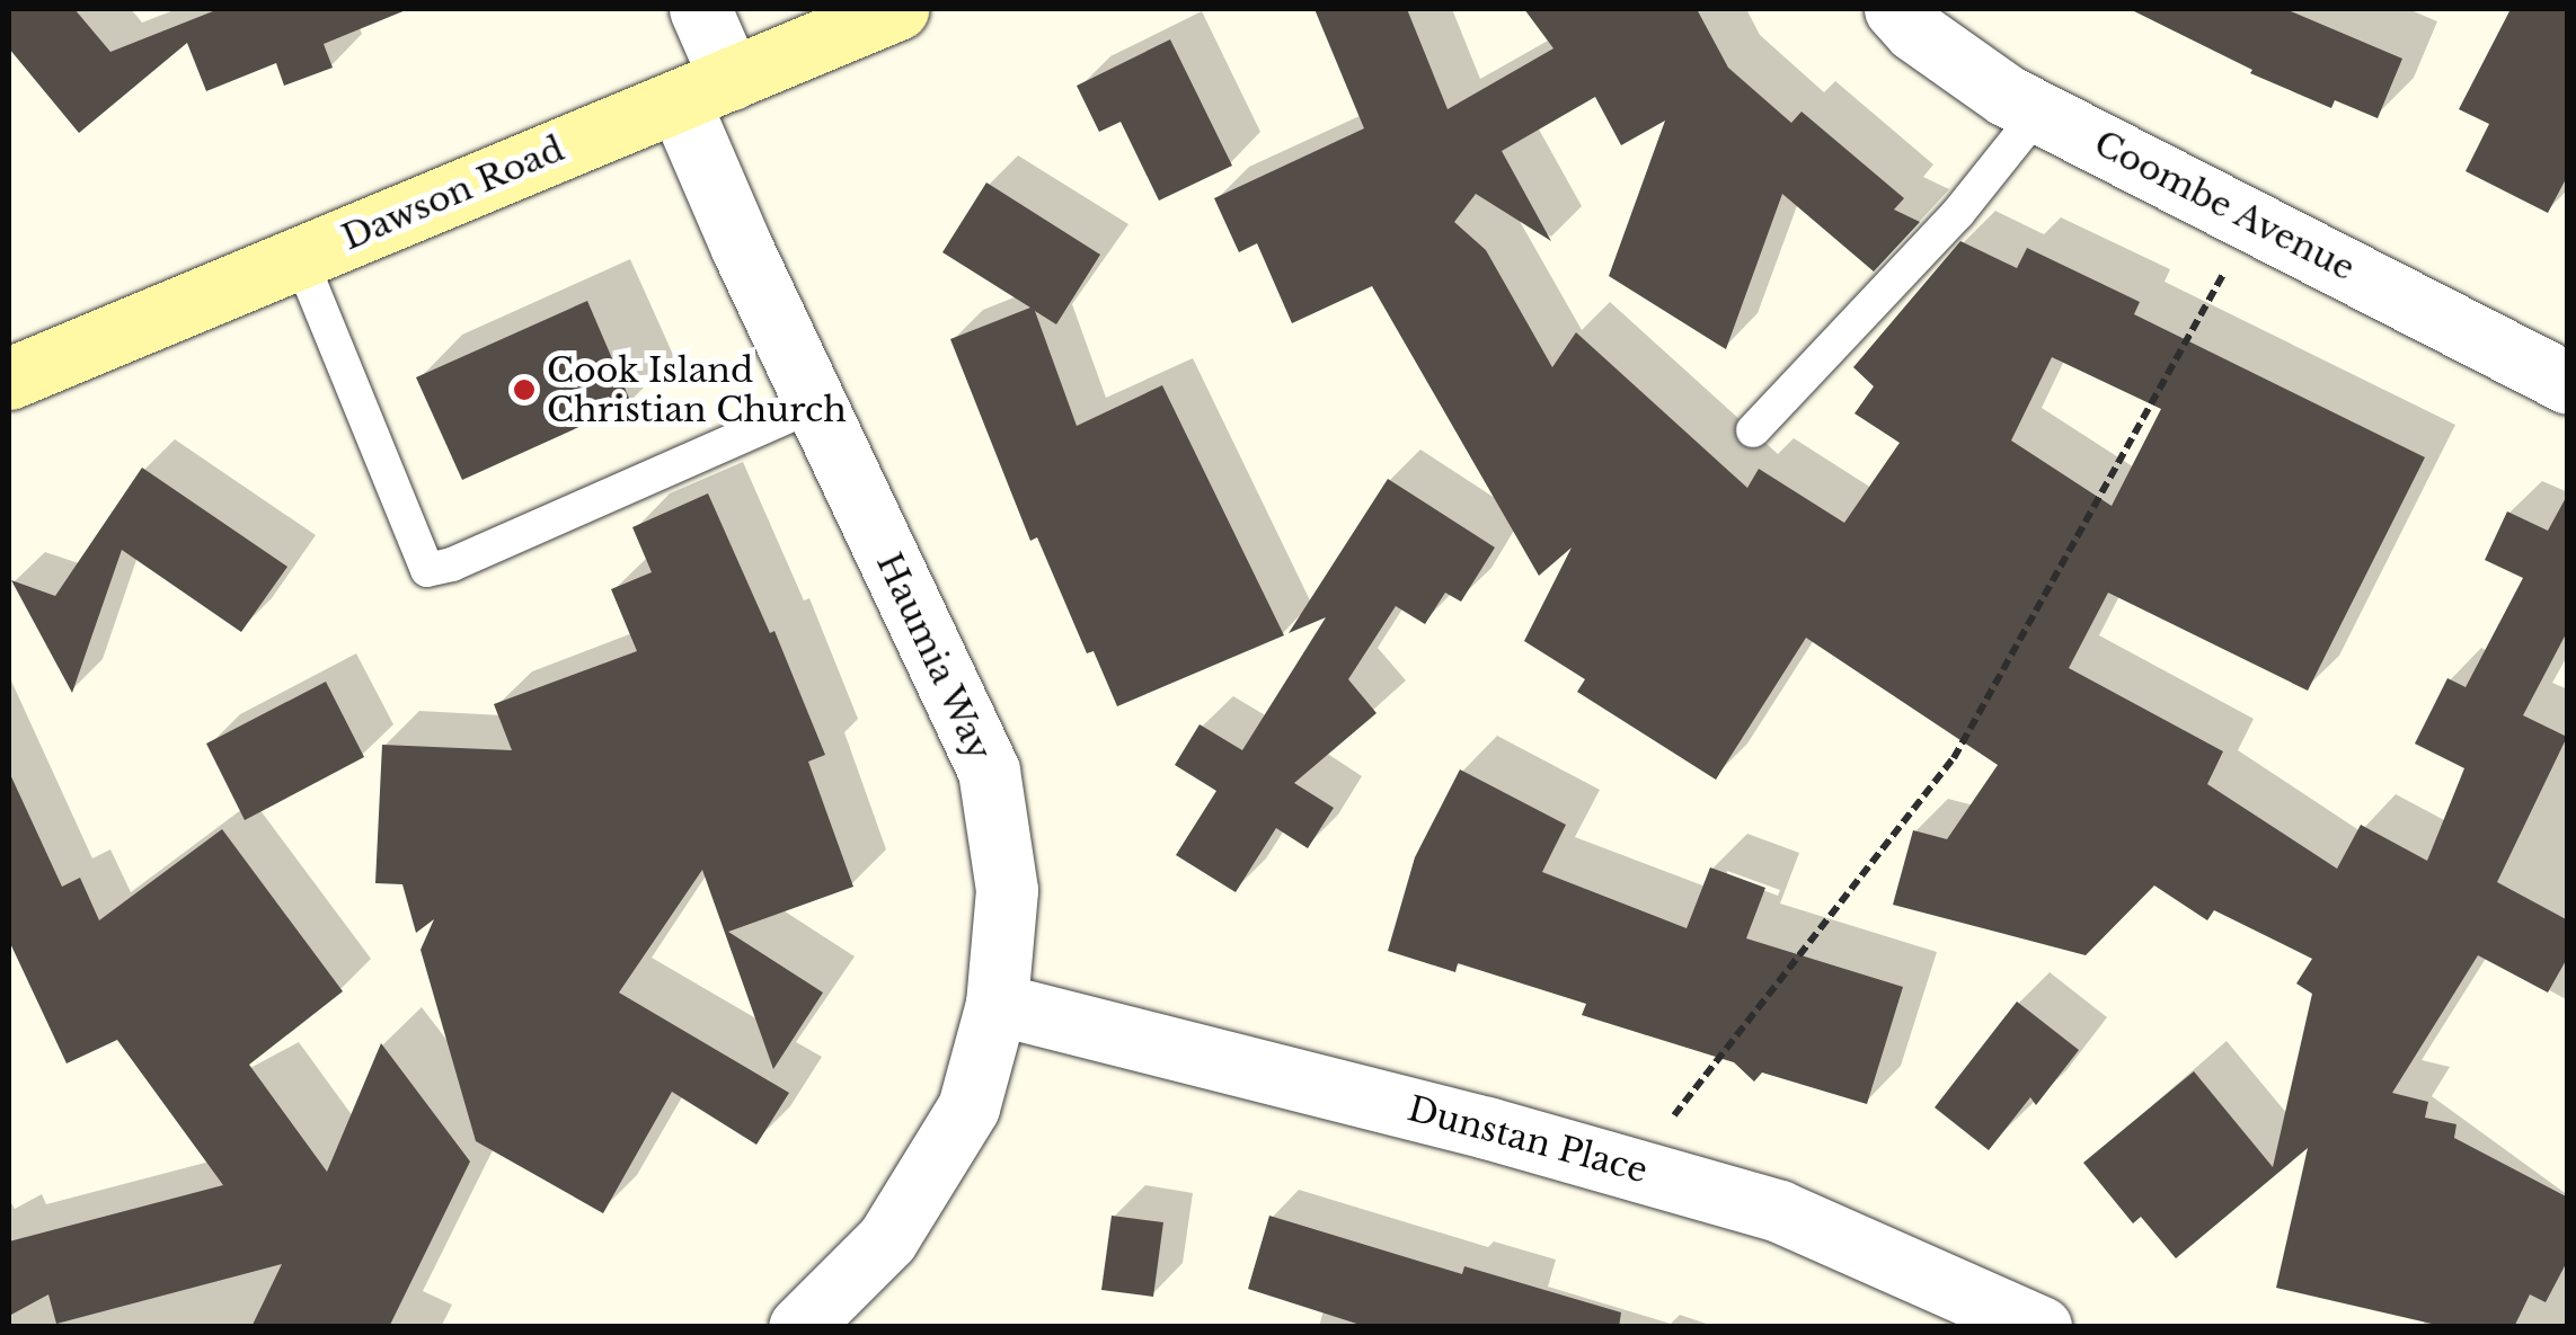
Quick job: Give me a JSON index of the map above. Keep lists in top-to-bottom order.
{
  "streets": {
    "main road": ["Dawson Road"],
    "street": ["Coombe Avenue", "Haumia Way", "Dunstan Place"]
  },
  "crossings": [
    ["Dawson Road", "Haumia Way"],
    ["Haumia Way", "Dunstan Place"]
  ],
  "places": ["Cook Island Christian Church"]
}
